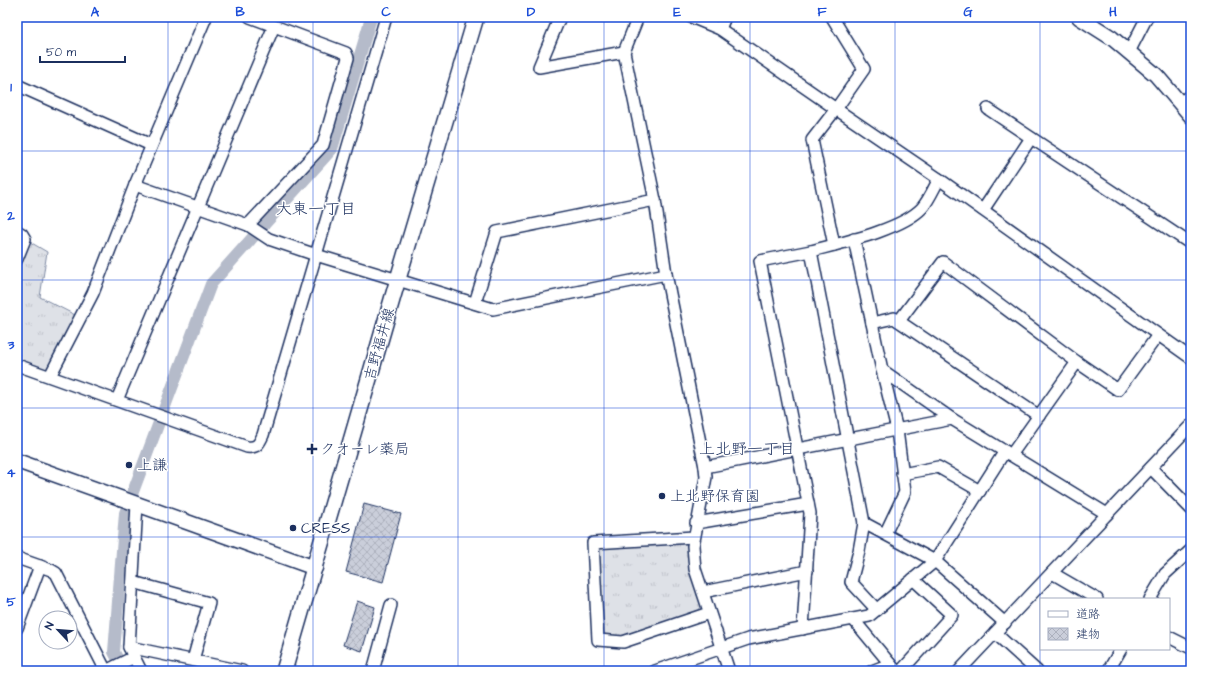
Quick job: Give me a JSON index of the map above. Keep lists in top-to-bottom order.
{
  "streets": {
    "main road": ["吉野福井線"]
  },
  "districts": ["大東一丁目", "上北野一丁目"],
  "places": {
    "health": ["クオーレ薬局"],
    "other": ["上謙", "上北野保育園", "CRESS"]
  },
  "legend": ["道路", "建物"],
  "scale_bar": "50 m",
  "north": "top left",
  "grid": {
    "columns": [
      "A",
      "B",
      "C",
      "D",
      "E",
      "F",
      "G",
      "H"
    ],
    "rows": [
      "1",
      "2",
      "3",
      "4",
      "5"
    ]
  }
}
